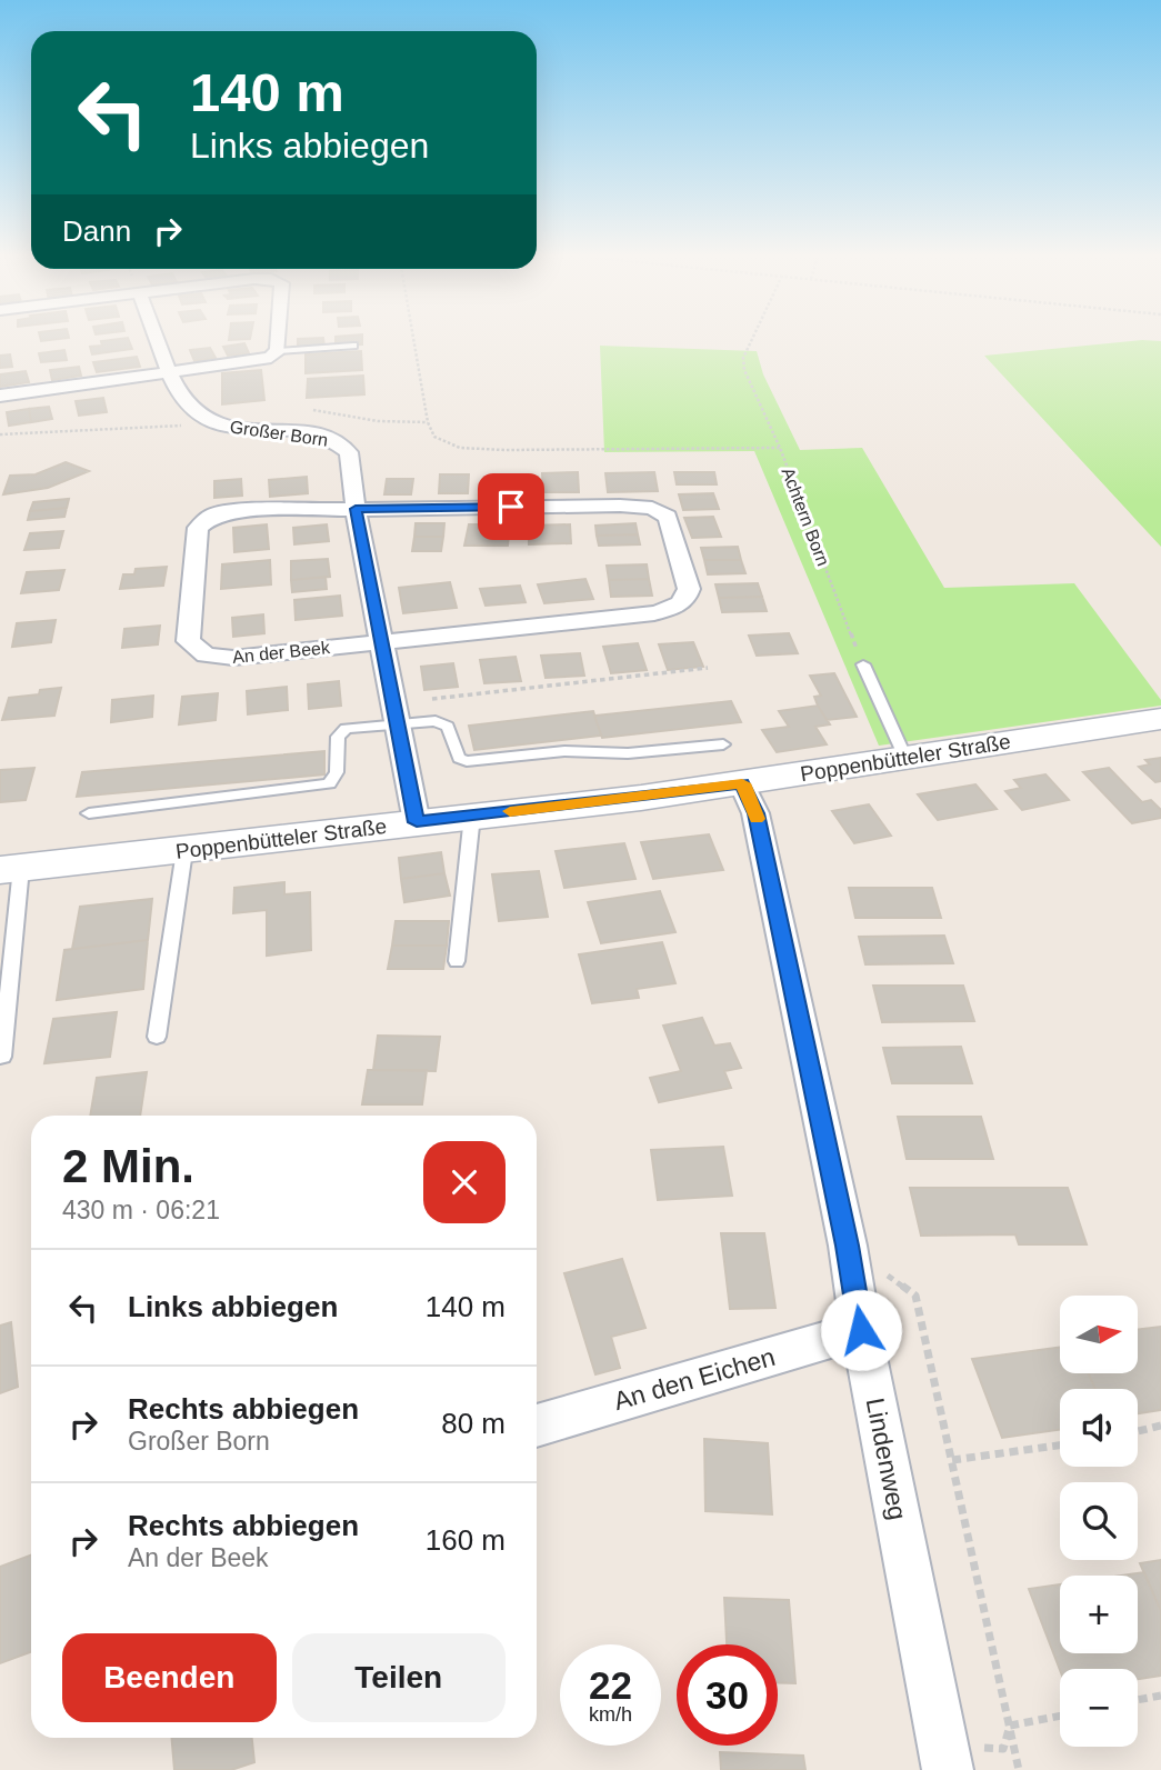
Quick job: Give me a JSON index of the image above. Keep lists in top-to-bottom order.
{
  "streets": {
    "main road": ["Poppenbütteler Straße"],
    "street": [
      "Großer Born",
      "An der Beek",
      "An den Eichen",
      "Lindenweg"
    ],
    "path": ["Achtern Born"]
  },
  "crossings": [
    ["Großer Born", "An der Beek"],
    ["Großer Born", "Poppenbütteler Straße"],
    ["Poppenbütteler Straße", "Lindenweg"],
    ["An den Eichen", "Lindenweg"]
  ],
  "north": "right",
  "page": {
    "turn": ["140 m", "Links abbiegen"],
    "then": "Dann",
    "heading": ["2 Min.", "430 m · 06:21"],
    "list": [
      {
        "name": "Links abbiegen",
        "value": "140 m"
      },
      {
        "name": "Rechts abbiegen",
        "note": "Großer Born",
        "value": "80 m"
      },
      {
        "name": "Rechts abbiegen",
        "note": "An der Beek",
        "value": "160 m"
      }
    ],
    "map_buttons": ["+", "−"],
    "buttons": ["Beenden", "Teilen"],
    "speed": "22 km/h",
    "limit": "30"
  }
}
